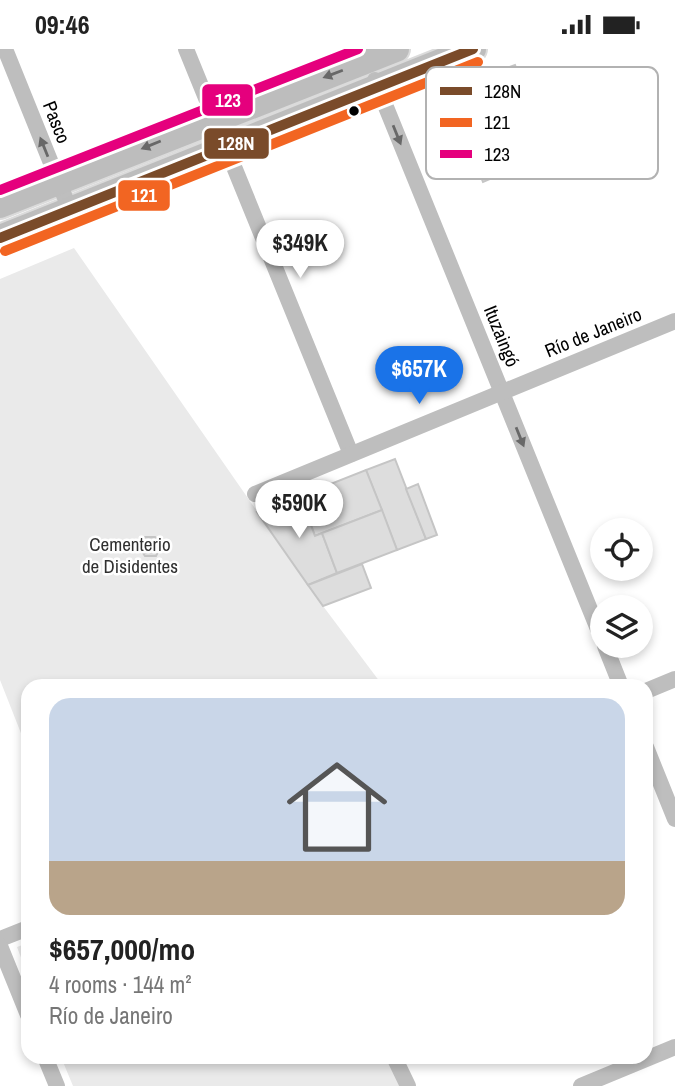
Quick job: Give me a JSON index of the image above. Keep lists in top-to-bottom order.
{
  "streets": {
    "street": ["Pasco", "Río de Janeiro", "Ituzaingó"]
  },
  "crossings": [
    ["Río de Janeiro", "Ituzaingó"]
  ],
  "one_way": ["Pasco", "Ituzaingó"],
  "parks": ["Cementerio de Disidentes"],
  "lines": ["transit line 128N", "transit line 123", "transit line 121"],
  "legend": ["128N", "121", "123"],
  "page": {
    "status": "09:46",
    "price": ["$349K", "$657K", "$590K"],
    "list": [
      {
        "name": "$657,000/mo",
        "note": "4 rooms · 144 m² · Río de Janeiro"
      }
    ]
  }
}
